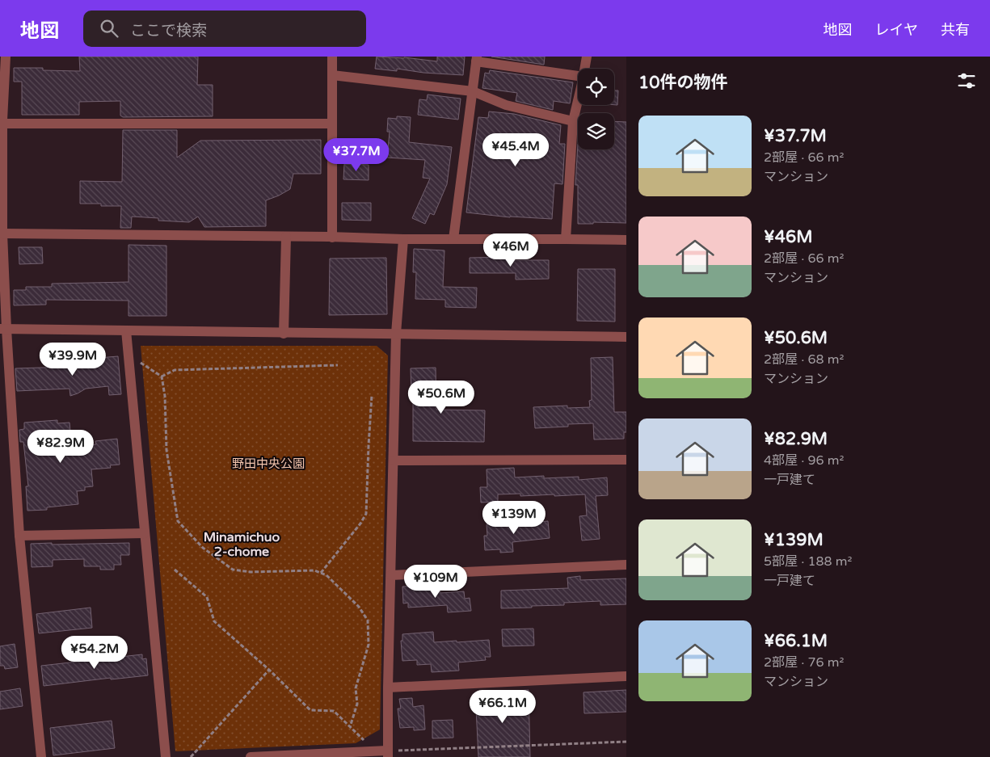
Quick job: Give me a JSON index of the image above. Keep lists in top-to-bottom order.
{
  "districts": ["Minamichuo 2-chome"],
  "parks": ["野田中央公園"],
  "page": {
    "header": "地図",
    "search": "ここで検索",
    "nav": ["地図", "レイヤ", "共有"],
    "heading": "10件の物件",
    "list": [
      {
        "name": "¥37.7M",
        "note": "2部屋 · 66 m² · マンション"
      },
      {
        "name": "¥46M",
        "note": "2部屋 · 66 m² · マンション"
      },
      {
        "name": "¥50.6M",
        "note": "2部屋 · 68 m² · マンション"
      },
      {
        "name": "¥82.9M",
        "note": "4部屋 · 96 m² · 一戸建て"
      },
      {
        "name": "¥139M",
        "note": "5部屋 · 188 m² · 一戸建て"
      },
      {
        "name": "¥66.1M",
        "note": "2部屋 · 76 m² · マンション"
      }
    ],
    "price": [
      "¥45.4M",
      "¥37.7M",
      "¥46M",
      "¥39.9M",
      "¥50.6M",
      "¥82.9M",
      "¥139M",
      "¥109M",
      "¥54.2M",
      "¥66.1M"
    ]
  }
}
